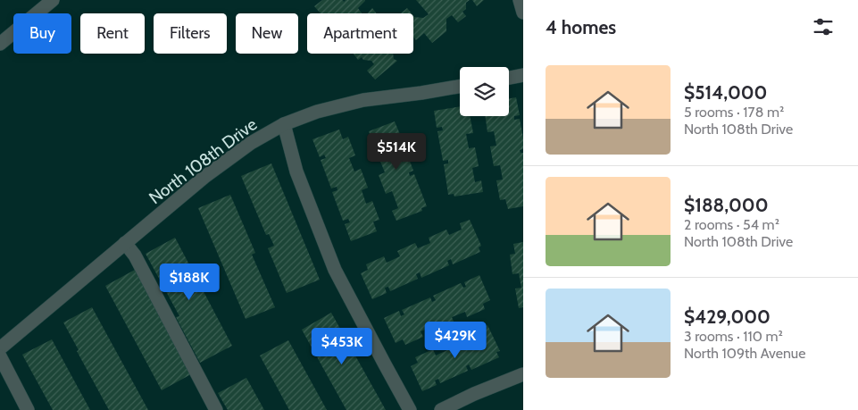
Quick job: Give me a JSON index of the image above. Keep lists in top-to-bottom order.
{
  "streets": {
    "street": ["North 108th Drive"]
  },
  "page": {
    "heading": "4 homes",
    "chip": [
      "Buy",
      "Rent",
      "Filters",
      "New",
      "Apartment"
    ],
    "list": [
      {
        "name": "$514,000",
        "note": "5 rooms · 178 m² · North 108th Drive"
      },
      {
        "name": "$188,000",
        "note": "2 rooms · 54 m² · North 108th Drive"
      },
      {
        "name": "$429,000",
        "note": "3 rooms · 110 m² · North 109th Avenue"
      }
    ],
    "price": [
      "$514K",
      "$188K",
      "$429K",
      "$453K"
    ]
  }
}
